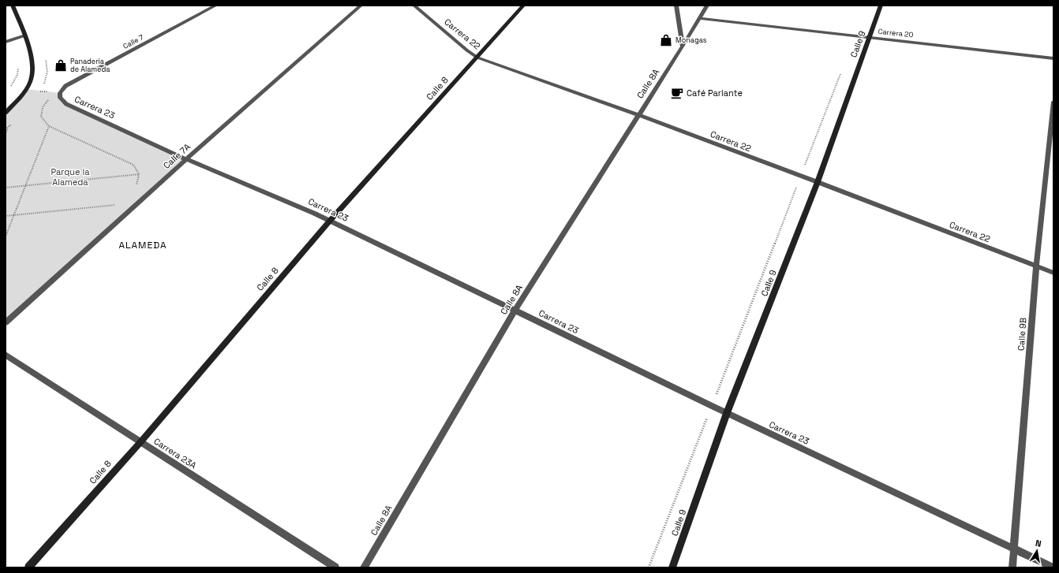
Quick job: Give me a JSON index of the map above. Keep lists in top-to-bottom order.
{
  "streets": {
    "main road": ["Calle 9", "Calle 8"],
    "street": [
      "Carrera 20",
      "Carrera 22",
      "Calle 7",
      "Calle 8A",
      "Carrera 23",
      "Calle 7A",
      "Calle 9B",
      "Carrera 23A"
    ]
  },
  "crossings": [
    ["Carrera 20", "Calle 9"],
    ["Carrera 20", "Calle 8A"],
    ["Carrera 22", "Calle 9"],
    ["Carrera 22", "Calle 8A"],
    ["Carrera 22", "Calle 8"],
    ["Carrera 22", "Calle 9B"],
    ["Calle 7", "Carrera 23"],
    ["Calle 9", "Carrera 23"],
    ["Calle 8A", "Carrera 23"],
    ["Calle 8", "Carrera 23"],
    ["Calle 8", "Carrera 23A"],
    ["Carrera 23", "Calle 7A"],
    ["Carrera 23", "Calle 9B"]
  ],
  "districts": ["ALAMEDA"],
  "parks": ["Parque la Alameda"],
  "places": {
    "shop": ["Monagas", "Panaderia de Alameda"],
    "cafe": ["Café Parlante"]
  },
  "north": "top"
}
